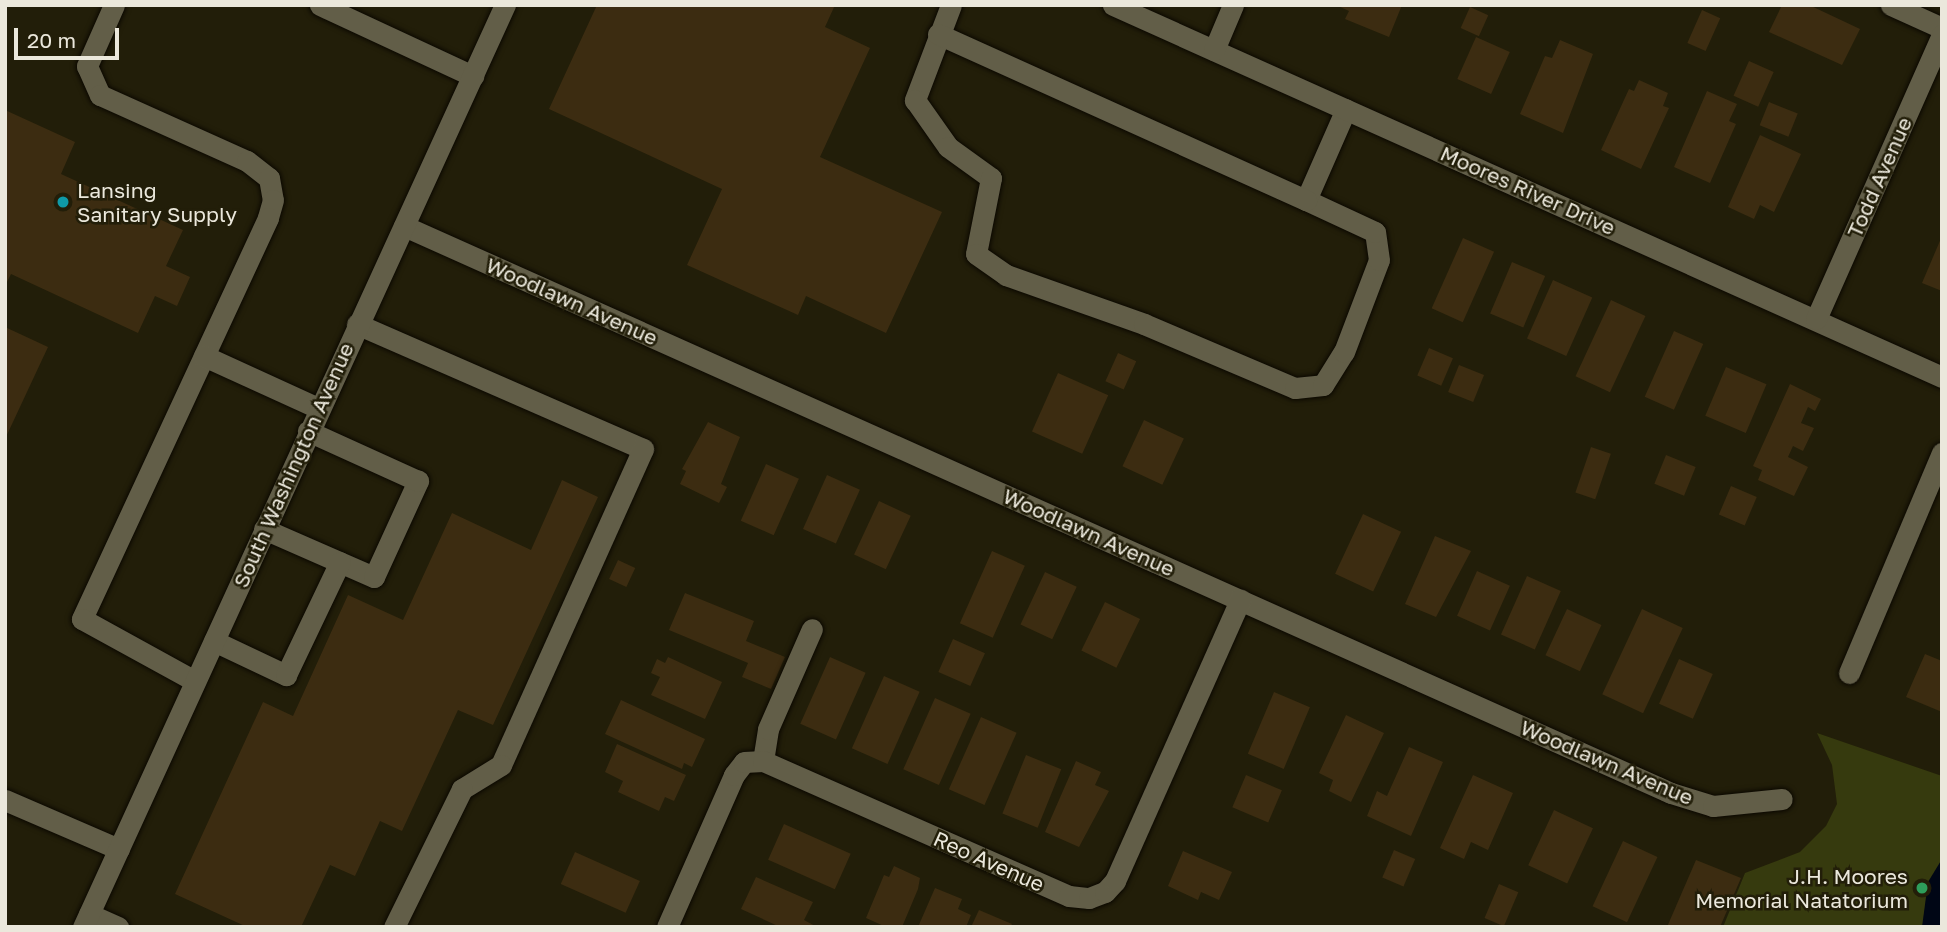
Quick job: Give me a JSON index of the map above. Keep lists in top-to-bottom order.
{
  "streets": {
    "street": [
      "Todd Avenue",
      "Moores River Drive",
      "Woodlawn Avenue",
      "South Washington Avenue",
      "Reo Avenue"
    ]
  },
  "crossings": [
    ["Todd Avenue", "Moores River Drive"],
    ["Woodlawn Avenue", "South Washington Avenue"],
    ["Woodlawn Avenue", "Reo Avenue"]
  ],
  "places": ["Lansing Sanitary Supply", "J.H. Moores Memorial Natatorium"],
  "scale_bar": "20 m"
}
